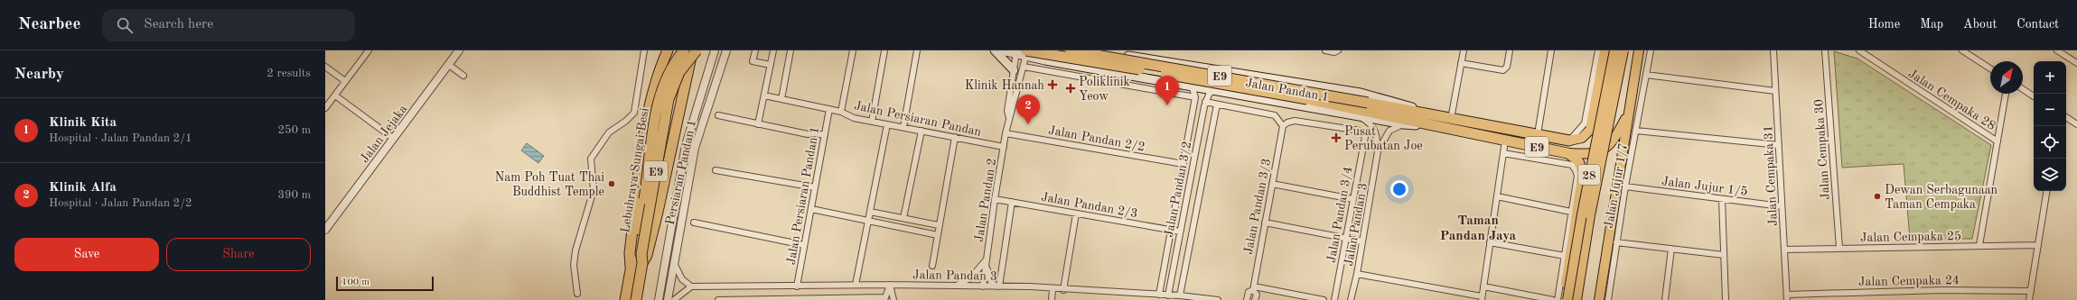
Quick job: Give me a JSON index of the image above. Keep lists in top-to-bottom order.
{
  "streets": {
    "highway": [
      "E9",
      "Jalan Pandan 1",
      "Lebuhraya Sungai Besi",
      "28"
    ],
    "street": [
      "Jalan Cempaka 28",
      "Jalan Persiaran Pandan",
      "Jalan Jejaka",
      "Jalan Pandan 2/2",
      "Jalan Cempaka 30",
      "Persiaran Pandan 1",
      "Jalan Cempaka 31",
      "Jalan Jujur 1/7",
      "Jalan Jujur 1/5",
      "Jalan Pandan 3/2",
      "Jalan Persiaran Pandan 1",
      "Jalan Pandan 2",
      "Jalan Pandan 2/3",
      "Jalan Pandan 3/3",
      "Jalan Pandan 3/4",
      "Jalan Pandan 3",
      "Jalan Cempaka 25",
      "Jalan Cempaka 24"
    ]
  },
  "crossings": [
    ["E9", "Jalan Pandan 1"],
    ["E9", "Jalan Pandan 2"],
    ["Jalan Pandan 1", "Jalan Pandan 3/2"],
    ["Jalan Pandan 1", "Jalan Pandan 2"],
    ["Jalan Pandan 1", "Jalan Pandan 3"],
    ["Jalan Persiaran Pandan", "Jalan Persiaran Pandan 1"],
    ["Jalan Persiaran Pandan", "Jalan Pandan 2"],
    ["Jalan Pandan 2/2", "Jalan Pandan 2"],
    ["Jalan Cempaka 30", "Jalan Cempaka 25"],
    ["Jalan Cempaka 31", "Jalan Jujur 1/5"],
    ["Jalan Cempaka 31", "Jalan Cempaka 25"],
    ["Jalan Cempaka 31", "Jalan Cempaka 24"],
    ["Jalan Jujur 1/7", "Jalan Jujur 1/5"],
    ["Jalan Pandan 3/2", "Jalan Pandan 2/3"],
    ["Jalan Pandan 3/2", "Jalan Pandan 3"],
    ["Jalan Persiaran Pandan 1", "Jalan Pandan 3"],
    ["Jalan Pandan 2", "Jalan Pandan 2/3"],
    ["Jalan Pandan 2", "Jalan Pandan 3"],
    ["Jalan Pandan 3/3", "Jalan Pandan 3/4"]
  ],
  "districts": ["Taman Pandan Jaya"],
  "places": {
    "health": ["Klinik Hannah", "Poliklinik Yeow", "Pusat Perubatan Joe"],
    "other": ["Nam Poh Tuat Thai Buddhist Temple", "Dewan Serbagunaan Taman Cempaka"]
  },
  "scale_bar": "100 m",
  "north": "top right",
  "page": {
    "header": "Nearbee",
    "search": "Search here",
    "nav": [
      "Home",
      "Map",
      "About",
      "Contact"
    ],
    "heading": ["Nearby", "2 results"],
    "map_buttons": ["+", "−"],
    "pins": ["1", "2"],
    "list": [
      {
        "mark": "1",
        "name": "Klinik Kita",
        "note": "Hospital · Jalan Pandan 2/1",
        "value": "250 m"
      },
      {
        "mark": "2",
        "name": "Klinik Alfa",
        "note": "Hospital · Jalan Pandan 2/2",
        "value": "390 m"
      }
    ],
    "buttons": ["Save", "Share"],
    "scale": "100 m"
  }
}
